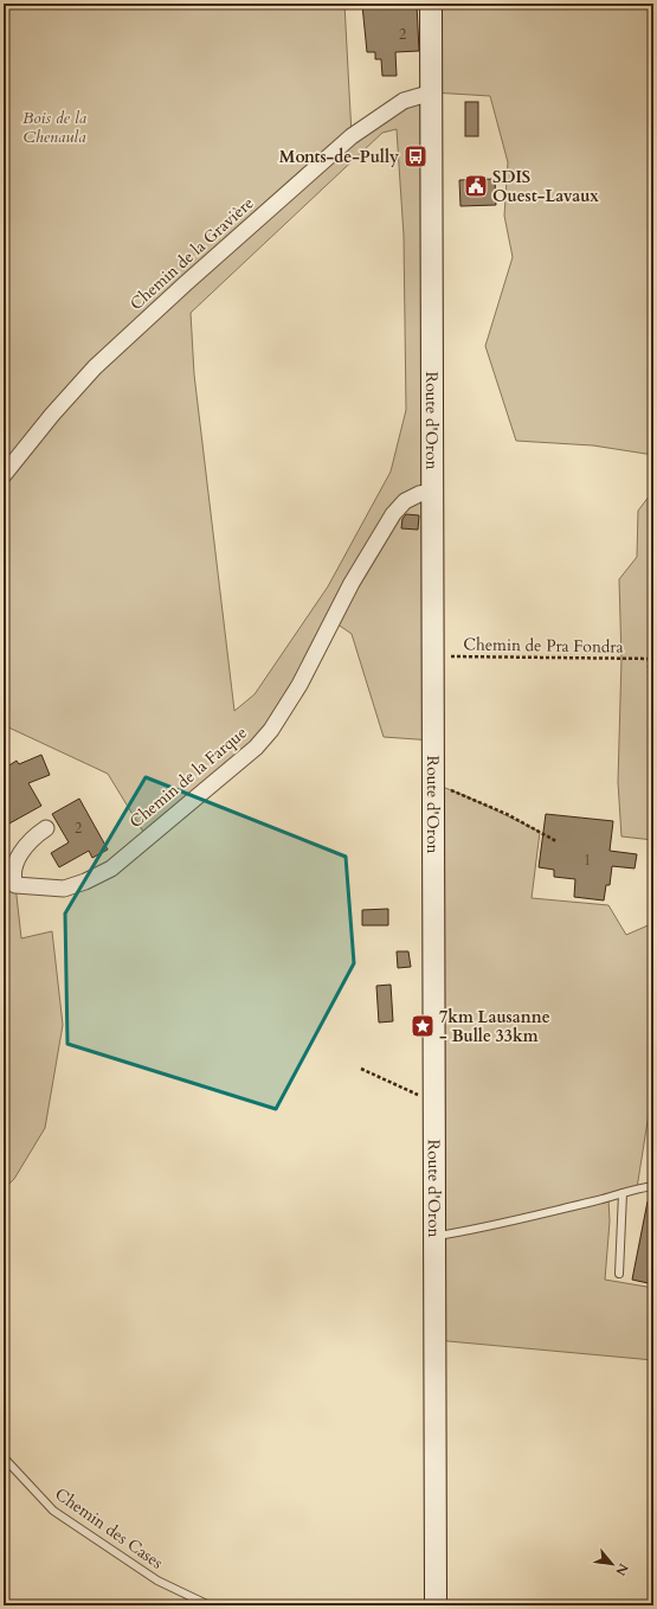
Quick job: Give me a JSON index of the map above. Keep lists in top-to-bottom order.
{
  "streets": {
    "main road": ["Route d'Oron"],
    "street": ["Chemin de la Gravière", "Chemin de la Farque"],
    "lane": ["Chemin des Cases"],
    "path": ["Chemin de Pra Fondra"]
  },
  "crossings": [
    ["Chemin de la Gravière", "Route d'Oron"],
    ["Route d'Oron", "Chemin de Pra Fondra"],
    ["Route d'Oron", "Chemin de la Farque"]
  ],
  "parks": ["Bois de la Chenaula"],
  "places": {
    "bus stop": ["Monts-de-Pully"],
    "public building": ["SDIS Ouest-Lavaux"],
    "place": ["7km Lausanne - Bulle 33km"]
  },
  "house_numbers": ["2", "2", "1"],
  "north": "bottom right"
}
